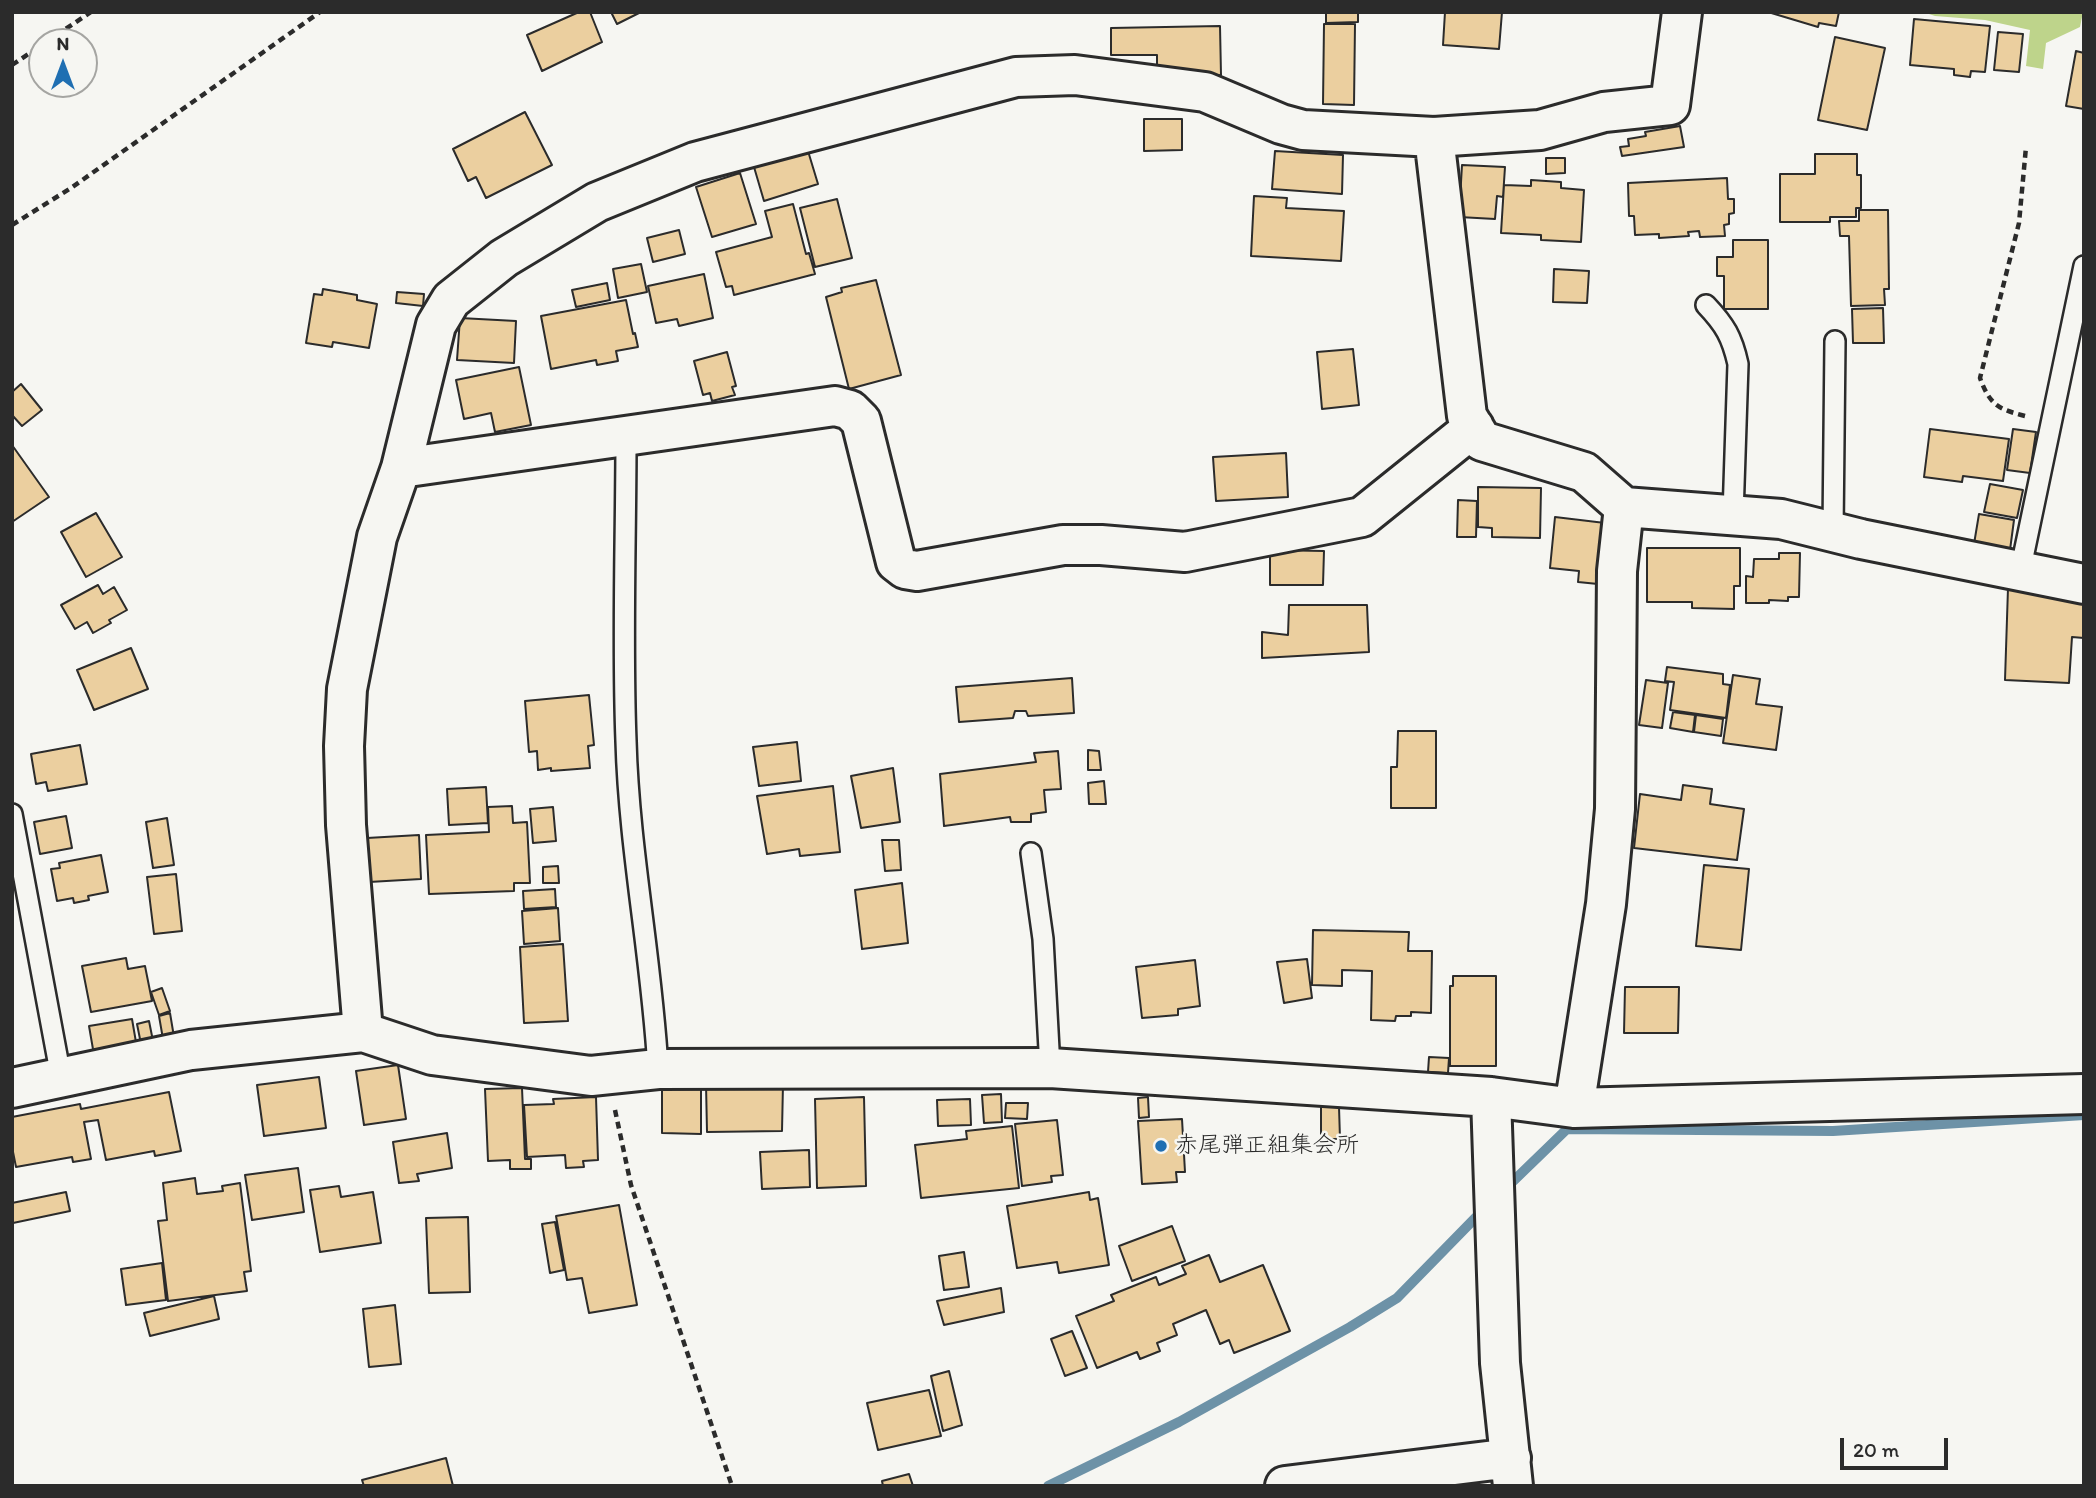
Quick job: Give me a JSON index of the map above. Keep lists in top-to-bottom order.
{
  "places": ["赤尾弾正組集会所"],
  "scale_bar": "20 m",
  "north": "top"
}
